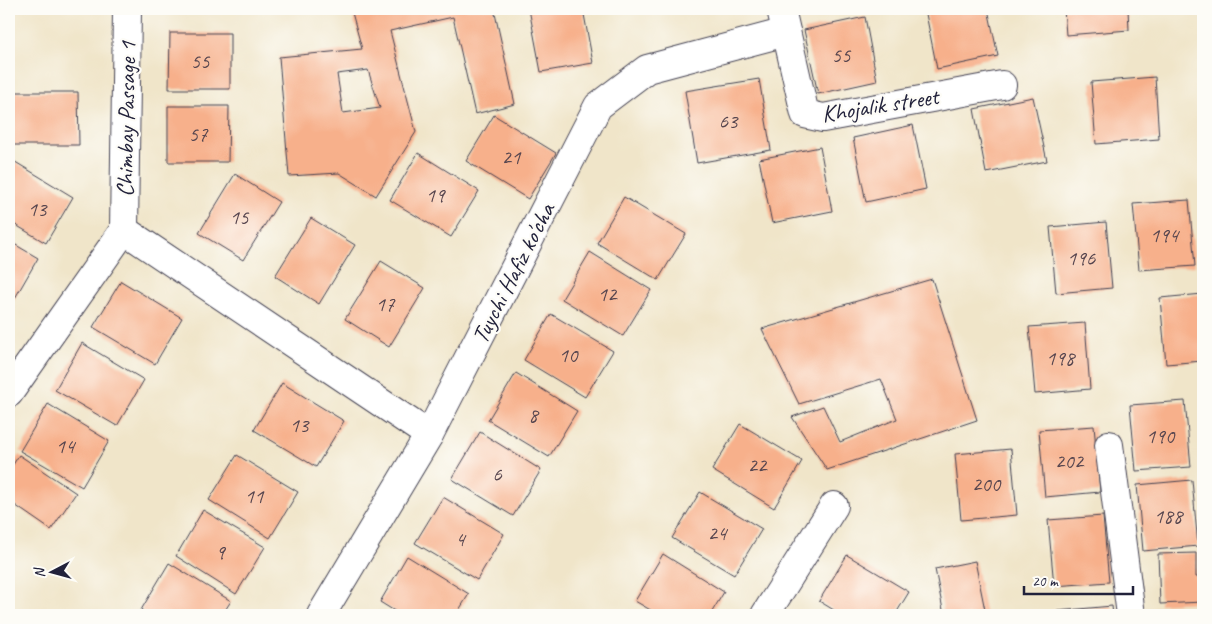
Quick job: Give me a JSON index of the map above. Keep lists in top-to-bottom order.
{
  "streets": {
    "street": ["Khojalik street", "Chimbay Passage 1", "Tuychi Hafiz ko'cha"]
  },
  "crossings": [
    ["Khojalik street", "Tuychi Hafiz ko'cha"]
  ],
  "house_numbers": [
    "55",
    "55",
    "63",
    "57",
    "21",
    "19",
    "13",
    "15",
    "194",
    "196",
    "12",
    "17",
    "10",
    "198",
    "8",
    "13",
    "190",
    "14",
    "202",
    "22",
    "6",
    "200",
    "11",
    "188",
    "24",
    "4",
    "9"
  ],
  "scale_bar": "20 m",
  "north": "left"
}
